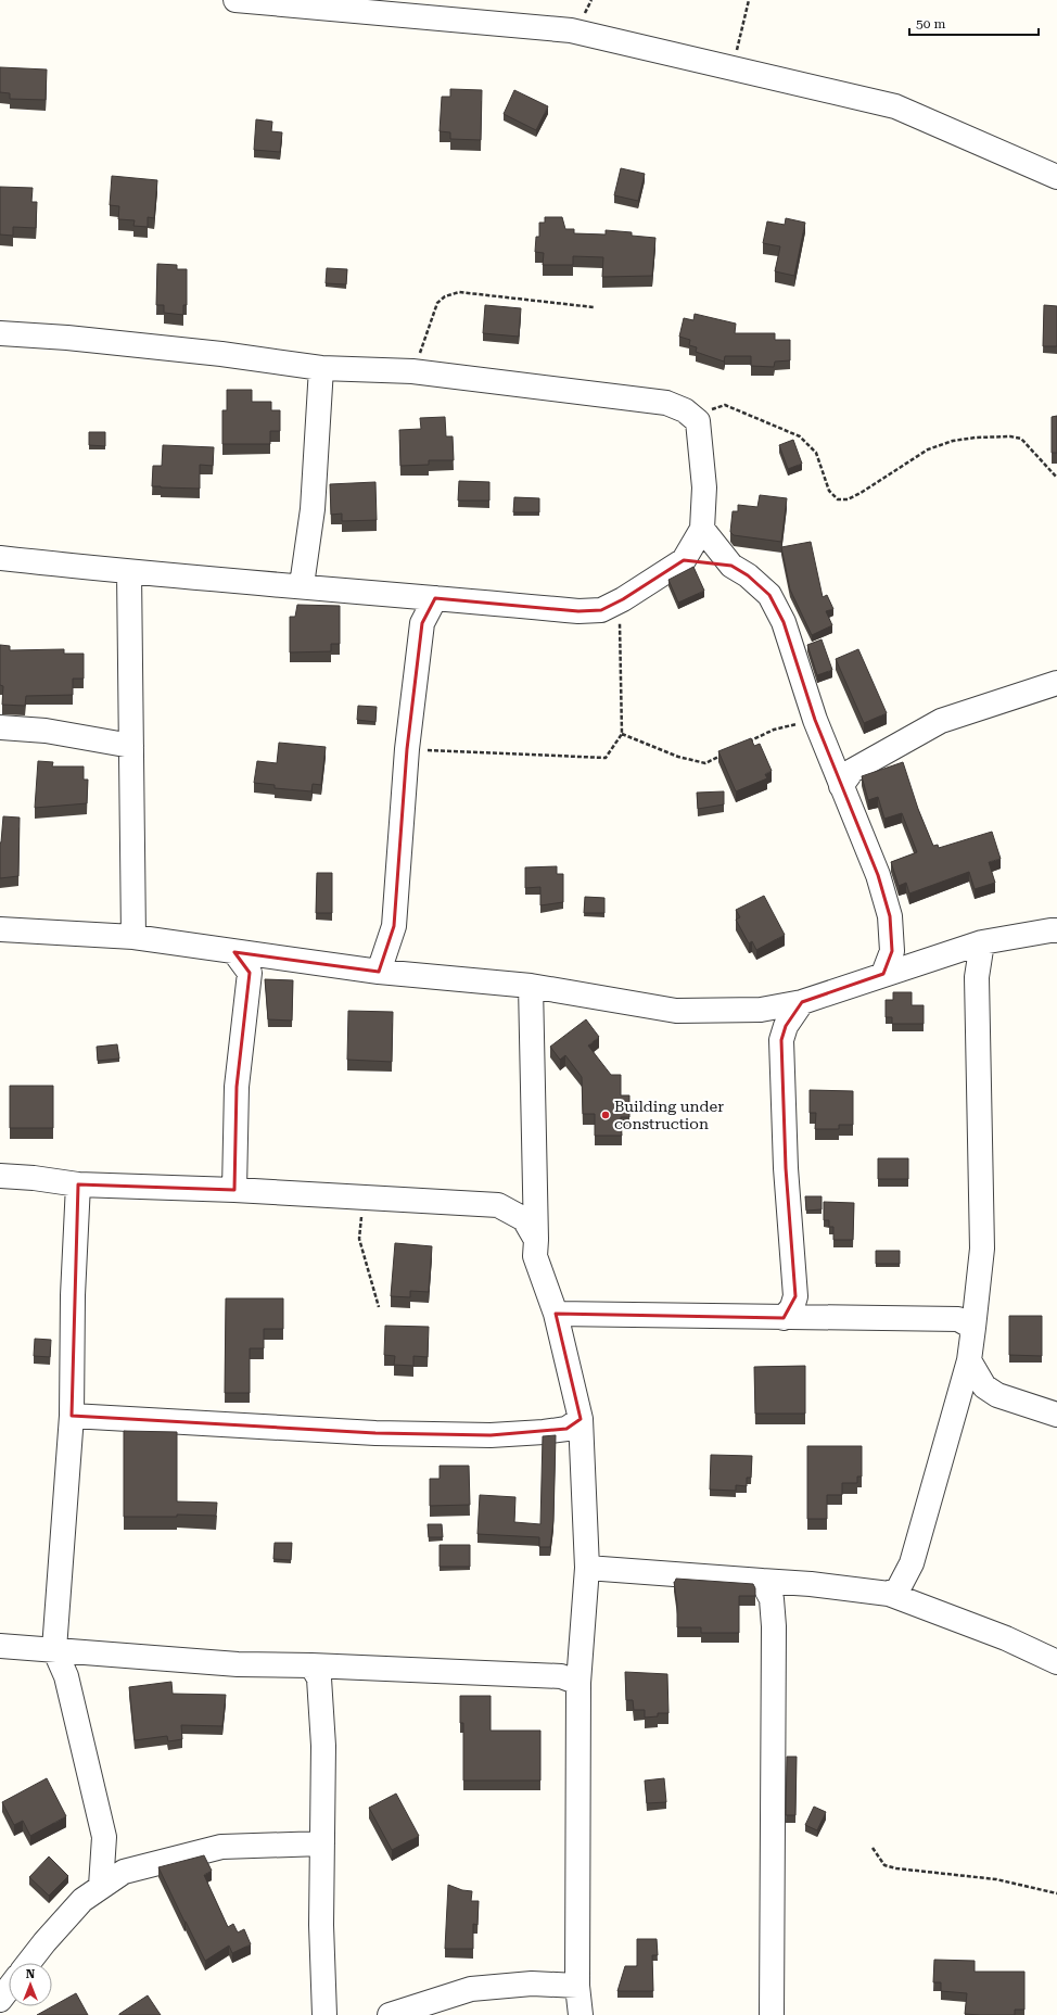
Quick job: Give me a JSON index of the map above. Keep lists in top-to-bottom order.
{
  "places": ["Building under construction"],
  "scale_bar": "50 m",
  "north": "top"
}
